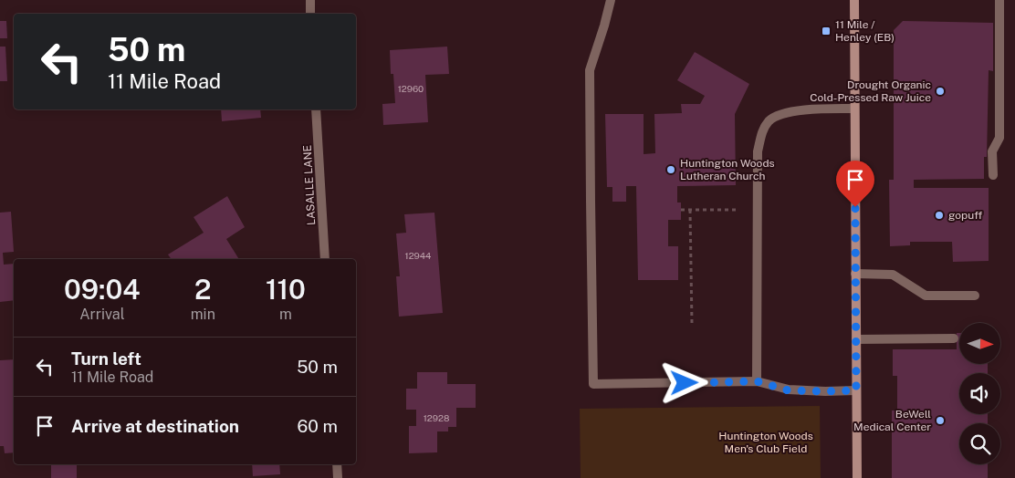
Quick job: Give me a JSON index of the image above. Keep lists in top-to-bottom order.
{
  "streets": {
    "street": ["LASALLE LANE"]
  },
  "parks": ["Huntington Woods Men's Club Field"],
  "places": {
    "transit": ["11 Mile / Henley (EB)"],
    "other": [
      "Drought Organic Cold-Pressed Raw Juice",
      "Huntington Woods Lutheran Church",
      "gopuff",
      "BeWell Medical Center"
    ]
  },
  "house_numbers": ["12960", "12944", "12928"],
  "north": "right",
  "page": {
    "turn": ["50 m", "11 Mile Road"],
    "eta": [
      "09:04",
      "Arrival",
      "2",
      "min",
      "110",
      "m"
    ],
    "list": [
      {
        "name": "Turn left",
        "note": "11 Mile Road",
        "value": "50 m"
      },
      {
        "name": "Arrive at destination",
        "value": "60 m"
      }
    ]
  }
}
